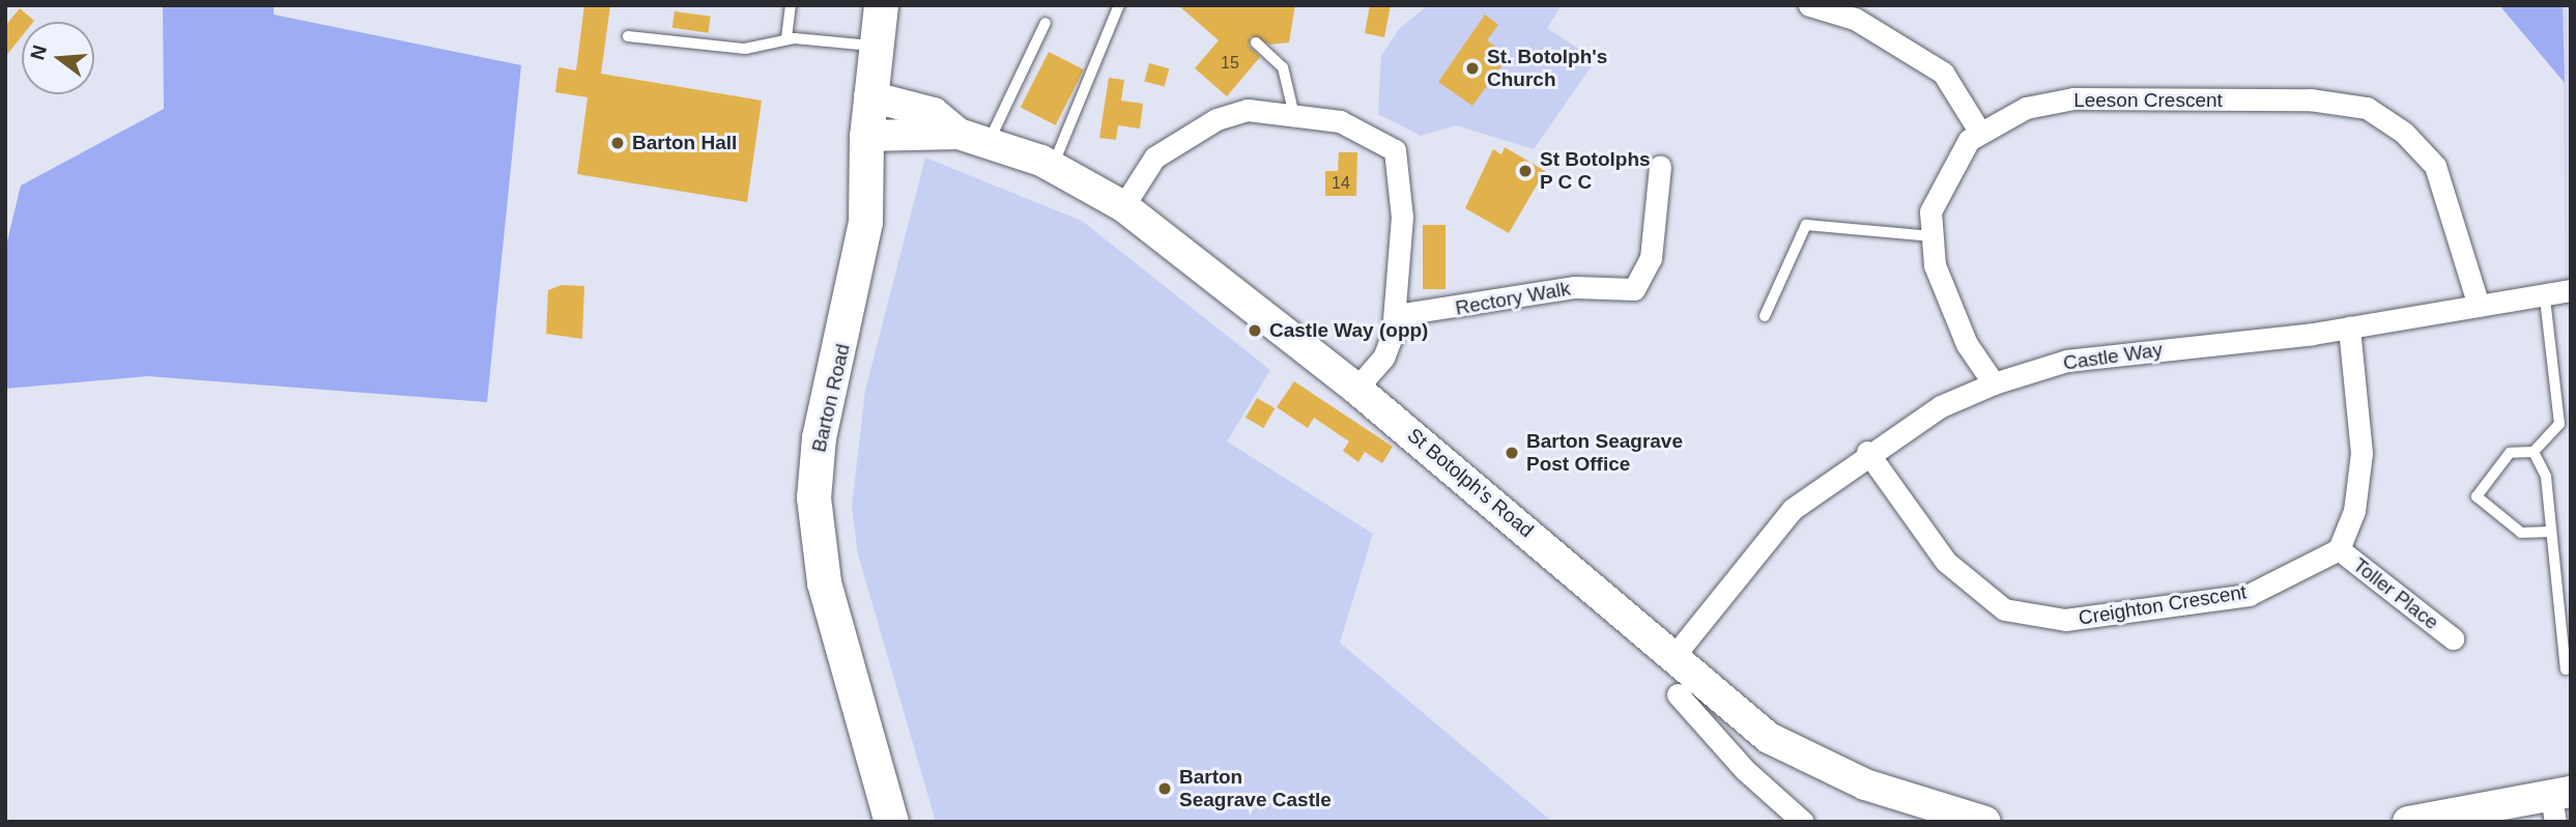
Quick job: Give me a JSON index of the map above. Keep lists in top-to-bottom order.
{
  "streets": {
    "main road": ["Barton Road"],
    "street": [
      "Leeson Crescent",
      "Rectory Walk",
      "Castle Way",
      "St Botolph's Road",
      "Toller Place",
      "Creighton Crescent"
    ]
  },
  "crossings": [
    ["Leeson Crescent", "Castle Way"],
    ["Castle Way", "St Botolph's Road"],
    ["Castle Way", "Creighton Crescent"],
    ["Barton Road", "St Botolph's Road"],
    ["Toller Place", "Creighton Crescent"]
  ],
  "places": [
    "St. Botolph's Church",
    "Barton Hall",
    "St Botolphs P C C",
    "Castle Way (opp)",
    "Barton Seagrave Post Office",
    "Barton Seagrave Castle"
  ],
  "house_numbers": ["15", "14"],
  "north": "left"
}
